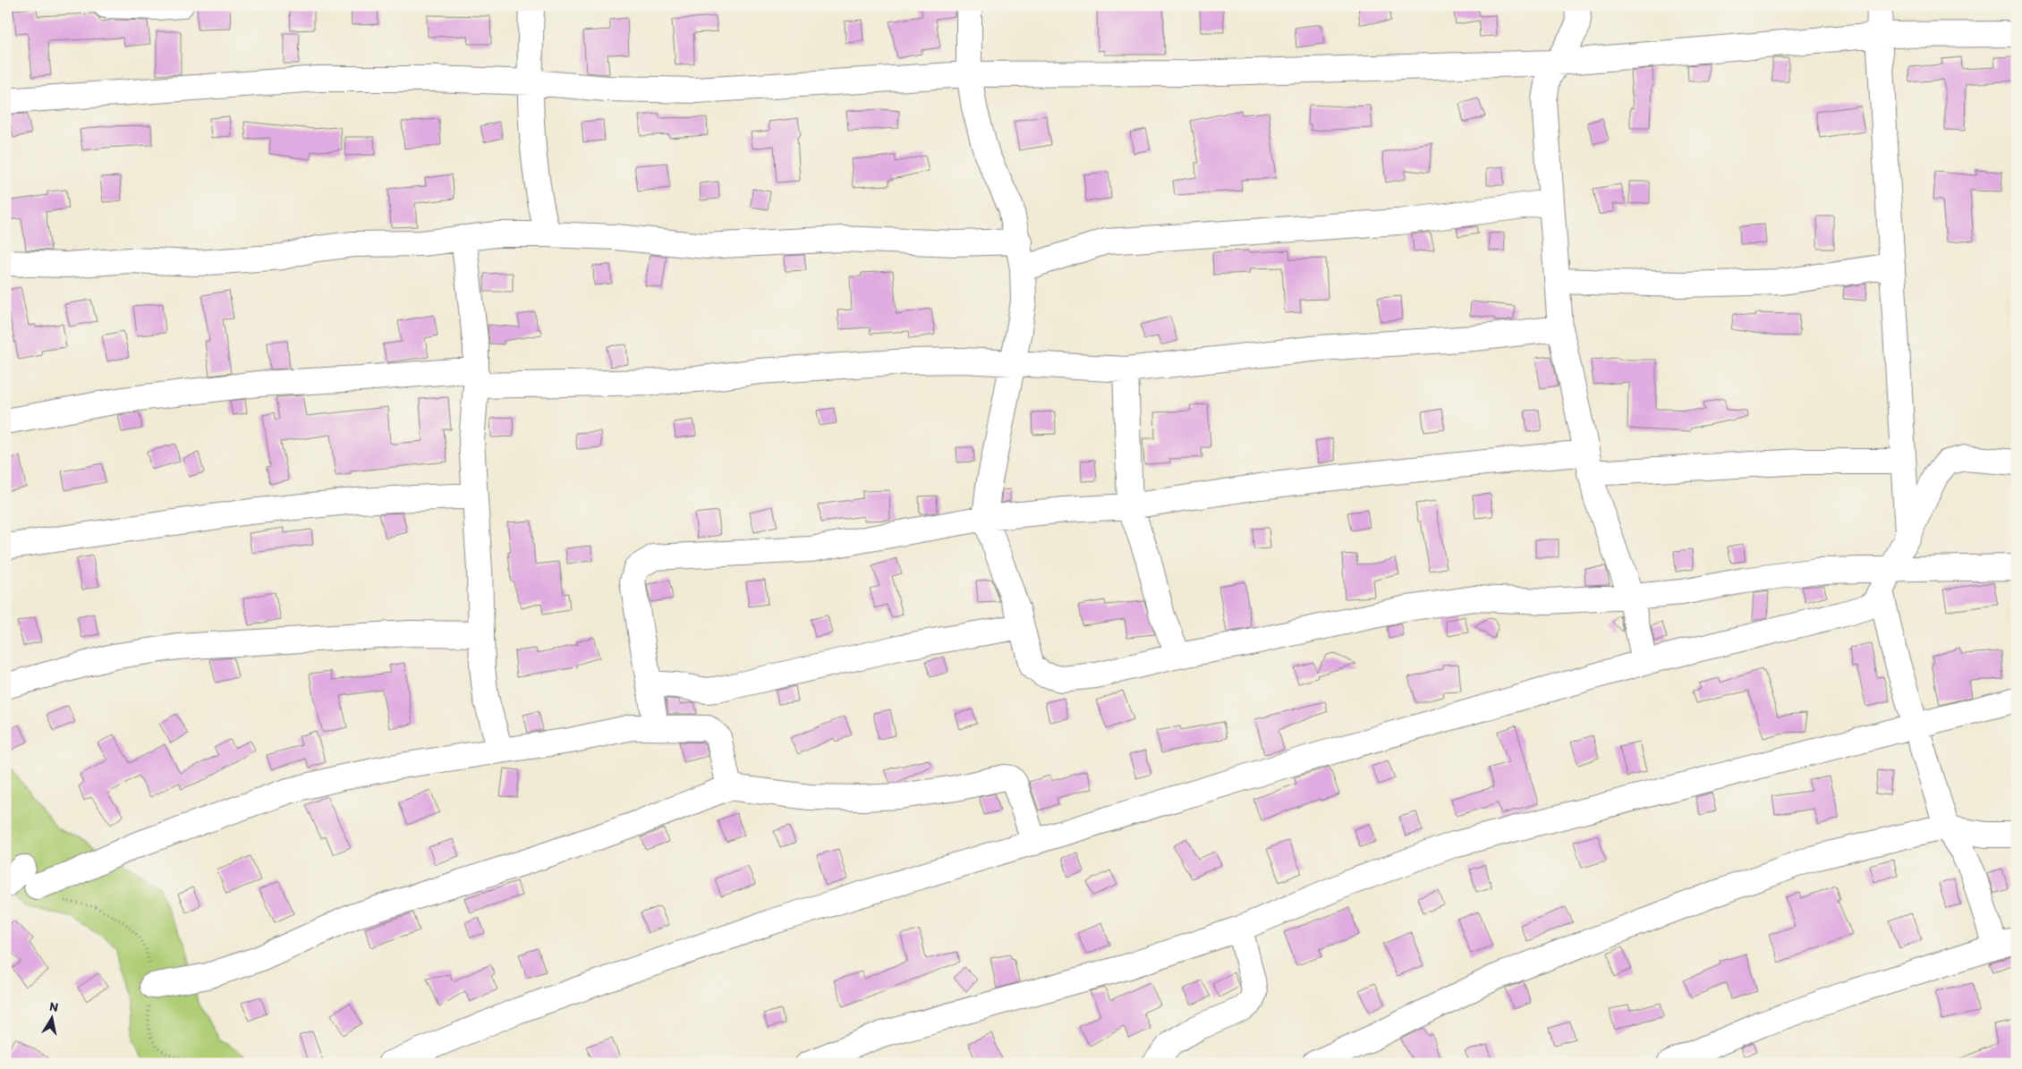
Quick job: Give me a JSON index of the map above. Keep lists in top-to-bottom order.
{
  "north": "top"
}
